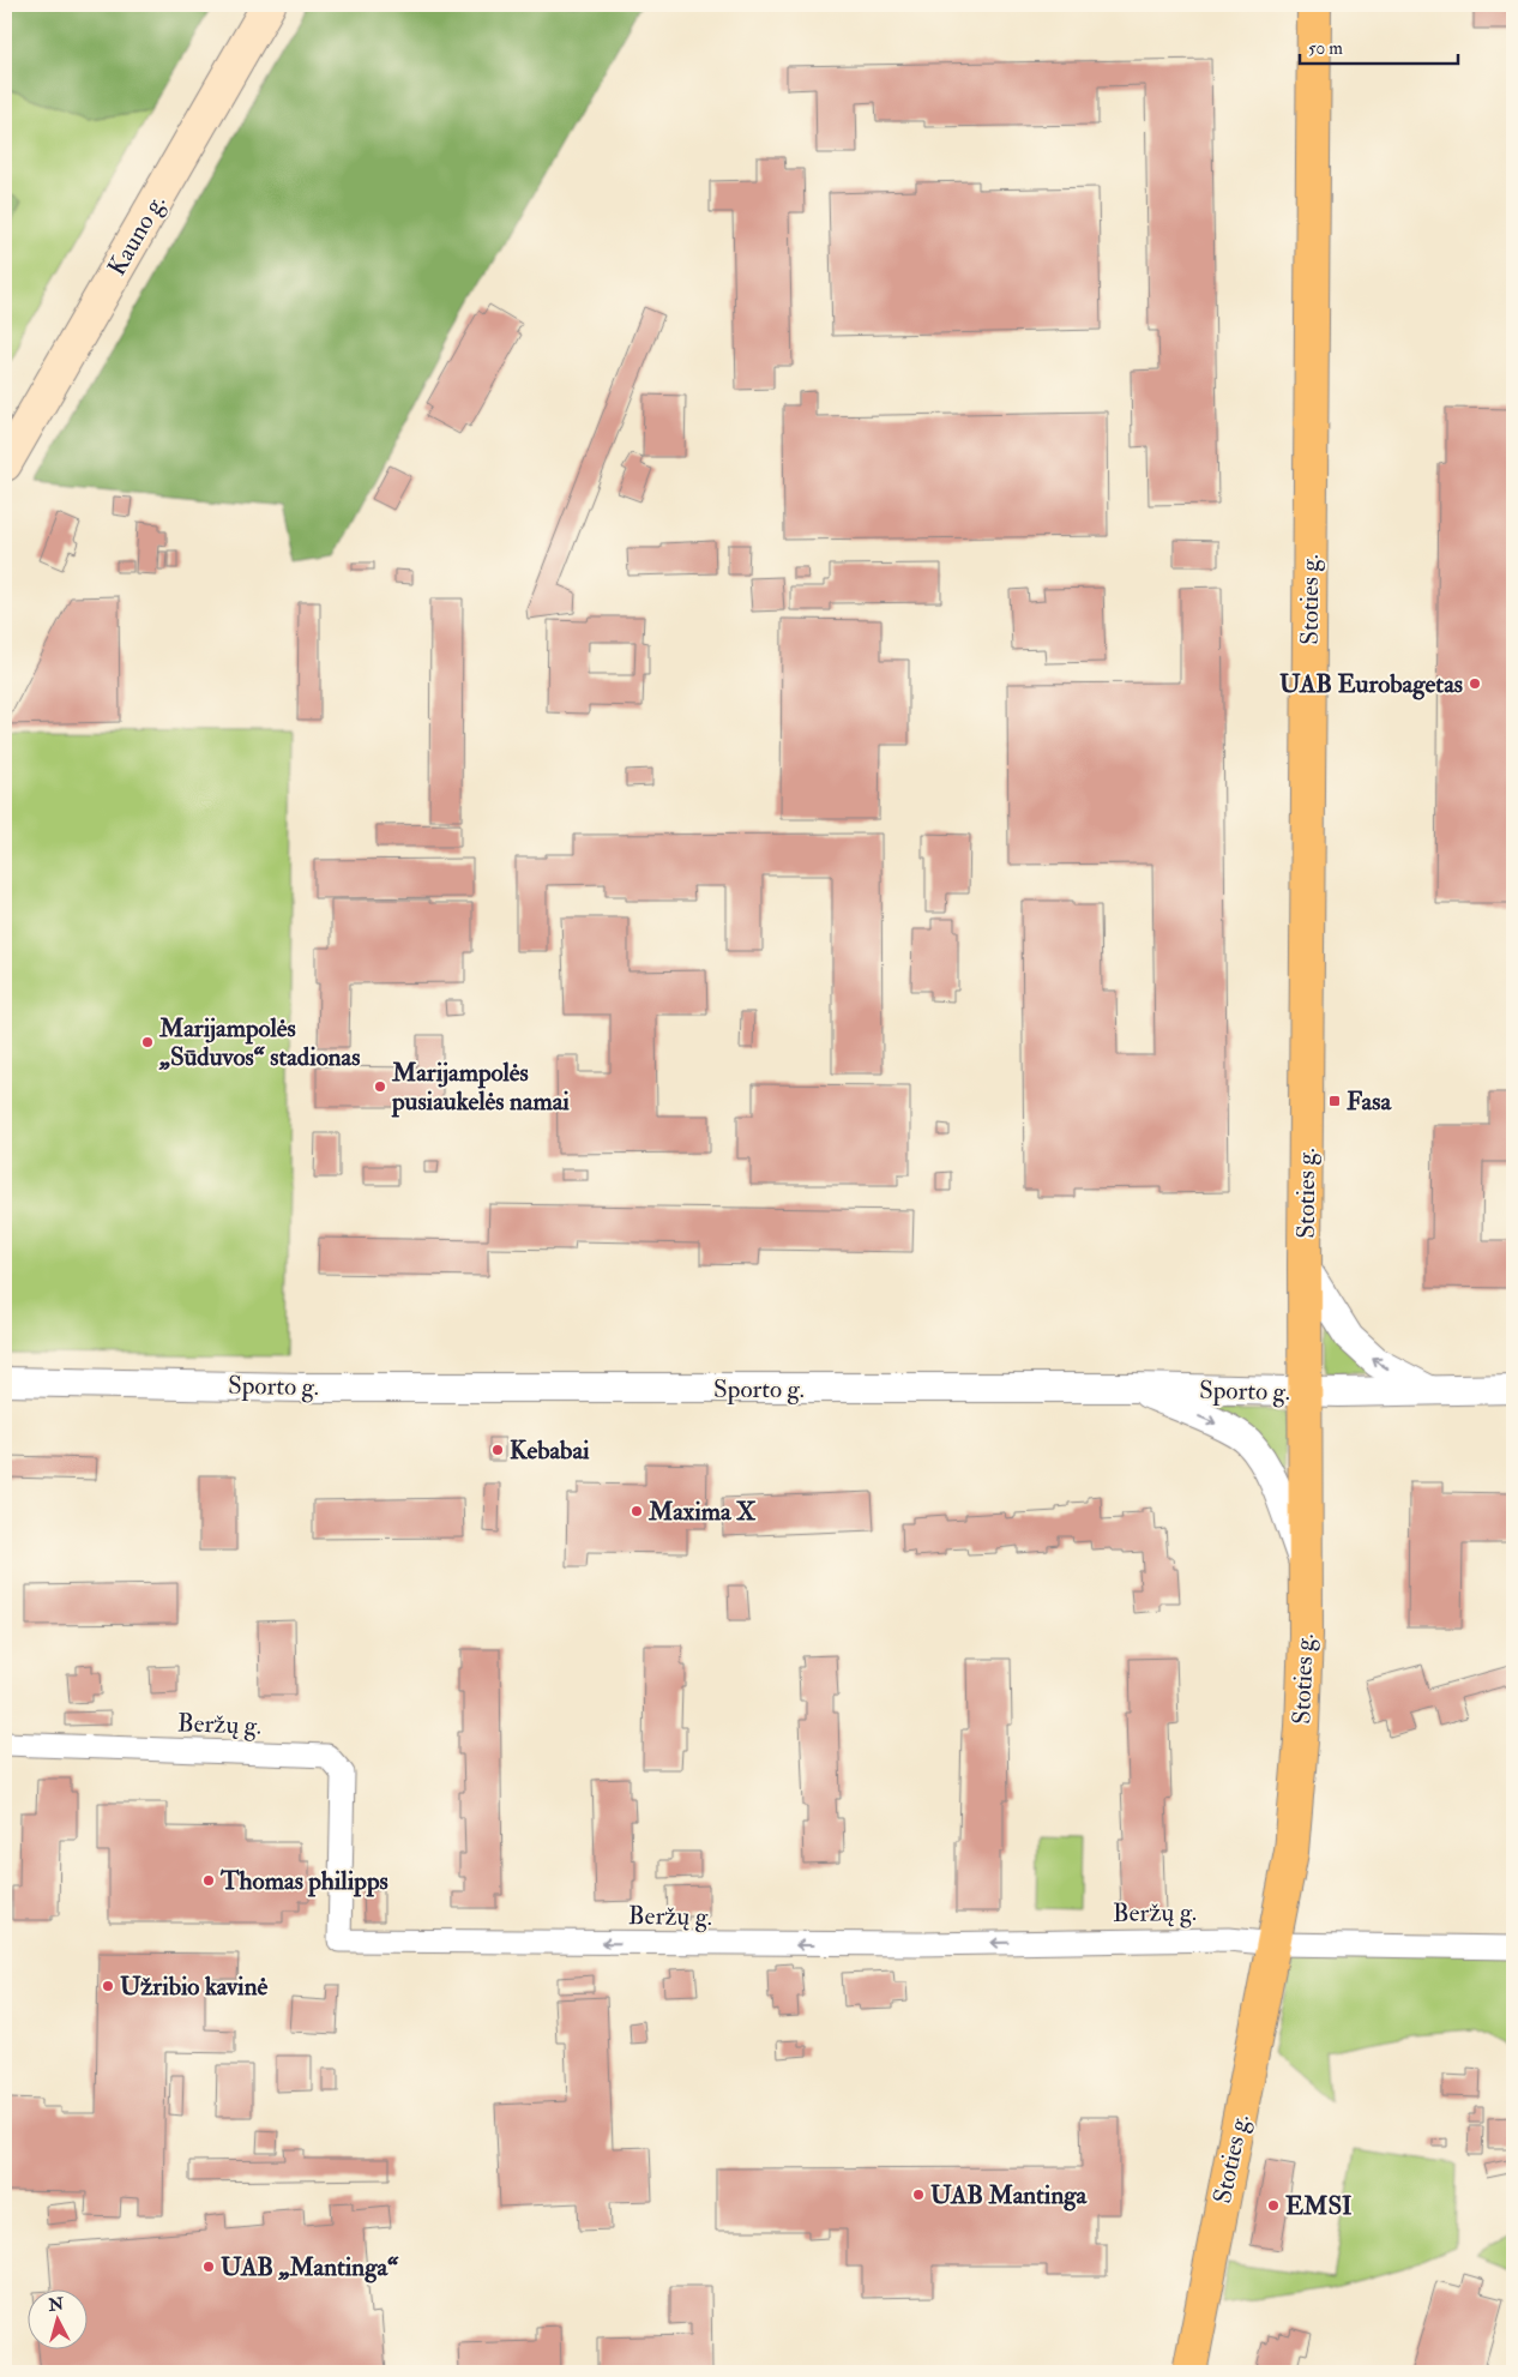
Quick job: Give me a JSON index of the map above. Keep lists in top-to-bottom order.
{
  "streets": {
    "main road": ["Kauno g.", "Stoties g."],
    "street": ["Sporto g.", "Beržų g."]
  },
  "crossings": [
    ["Stoties g.", "Sporto g."],
    ["Stoties g.", "Beržų g."]
  ],
  "one_way": ["Beržų g."],
  "places": {
    "other": [
      "UAB Eurobagetas",
      "Marijampolės „Sūduvos“ stadionas",
      "Marijampolės pusiaukelės namai",
      "Kebabai",
      "Maxima X",
      "Thomas philipps",
      "Užribio kavinė",
      "UAB Mantinga",
      "EMSI",
      "UAB „Mantinga“"
    ],
    "transit": ["Fasa"]
  },
  "scale_bar": "50 m",
  "north": "top"
}
